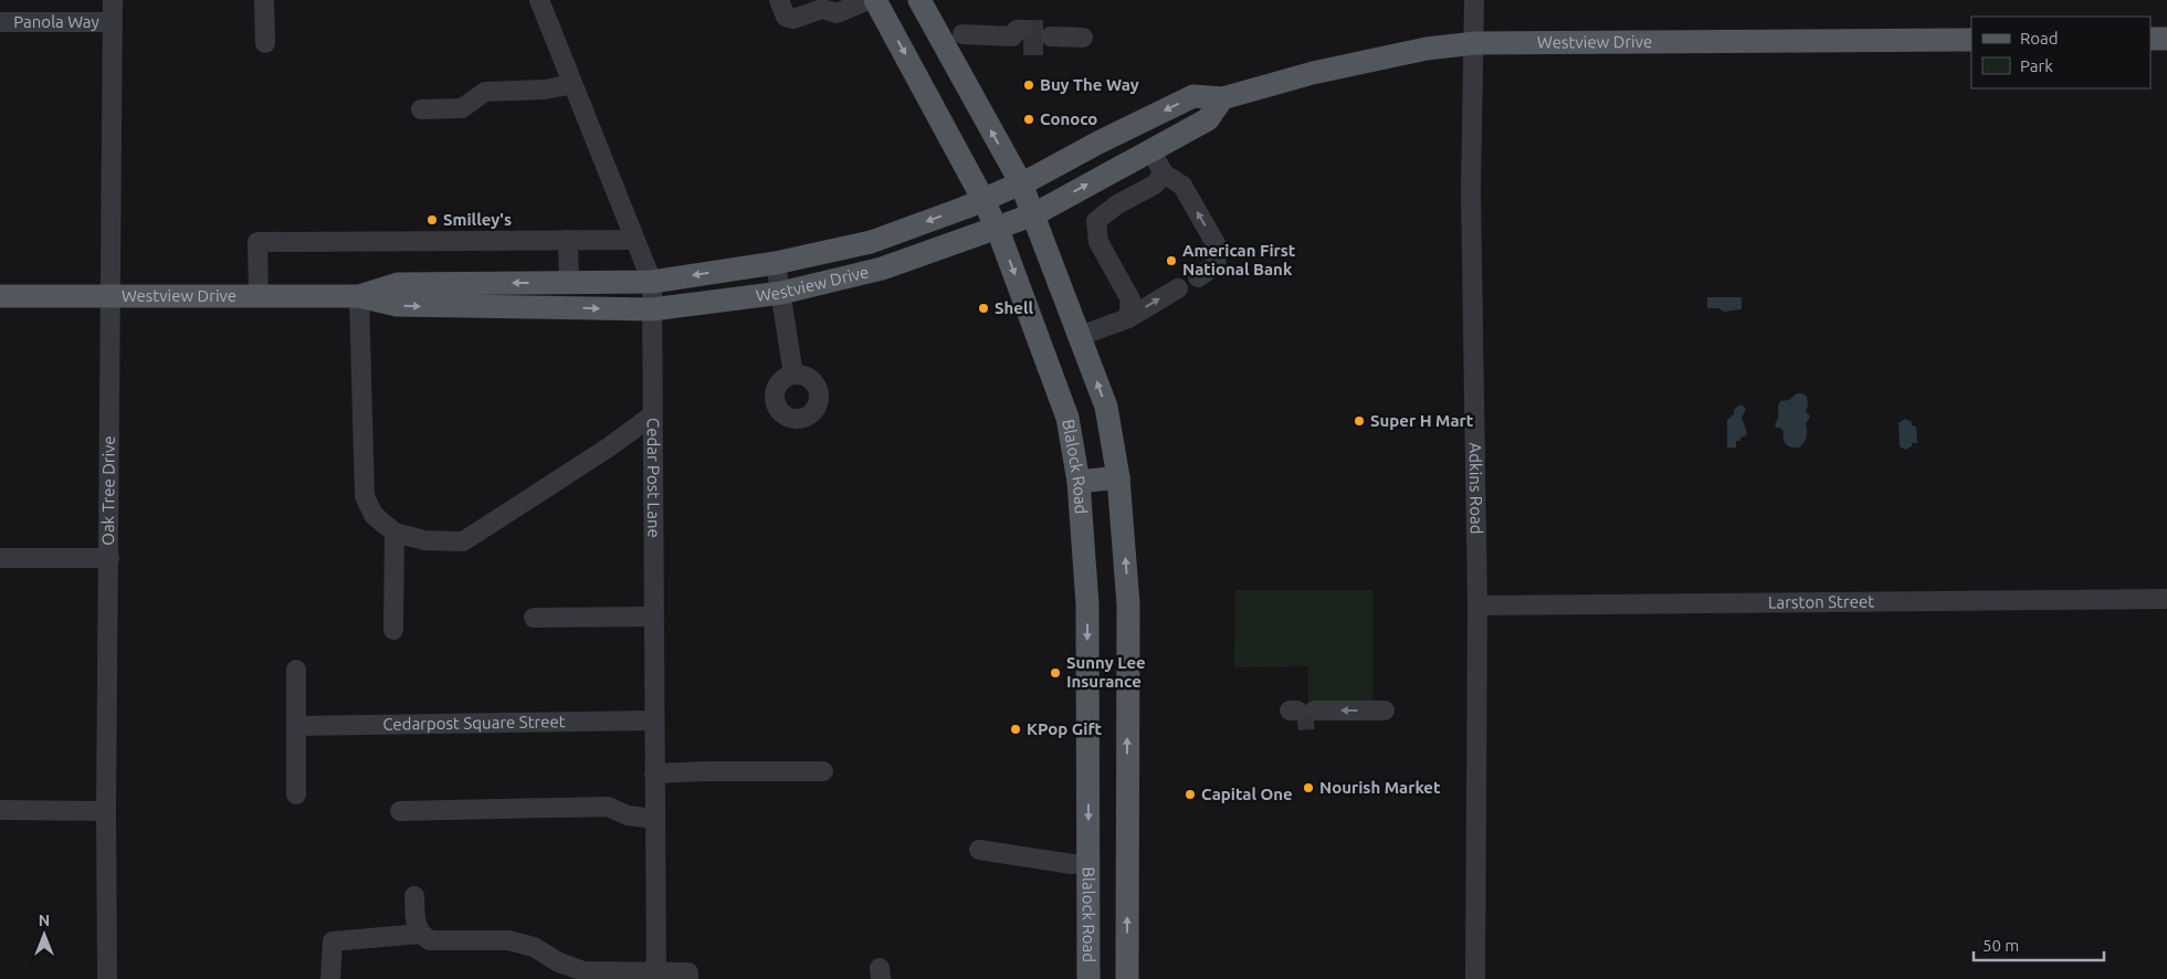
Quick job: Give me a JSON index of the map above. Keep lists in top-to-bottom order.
{
  "streets": {
    "main road": ["Westview Drive", "Blalock Road"],
    "street": [
      "Panola Way",
      "Cedar Post Lane",
      "Oak Tree Drive",
      "Adkins Road",
      "Larston Street",
      "Cedarpost Square Street"
    ]
  },
  "crossings": [
    ["Panola Way", "Oak Tree Drive"],
    ["Westview Drive", "Blalock Road"],
    ["Westview Drive", "Cedar Post Lane"],
    ["Westview Drive", "Oak Tree Drive"],
    ["Westview Drive", "Adkins Road"],
    ["Cedar Post Lane", "Cedarpost Square Street"],
    ["Adkins Road", "Larston Street"]
  ],
  "places": [
    "Buy The Way",
    "Conoco",
    "Smilley's",
    "American First National Bank",
    "Shell",
    "Super H Mart",
    "Sunny Lee Insurance",
    "KPop Gift",
    "Nourish Market",
    "Capital One"
  ],
  "legend": ["Road", "Park"],
  "scale_bar": "50 m",
  "north": "top"
}
